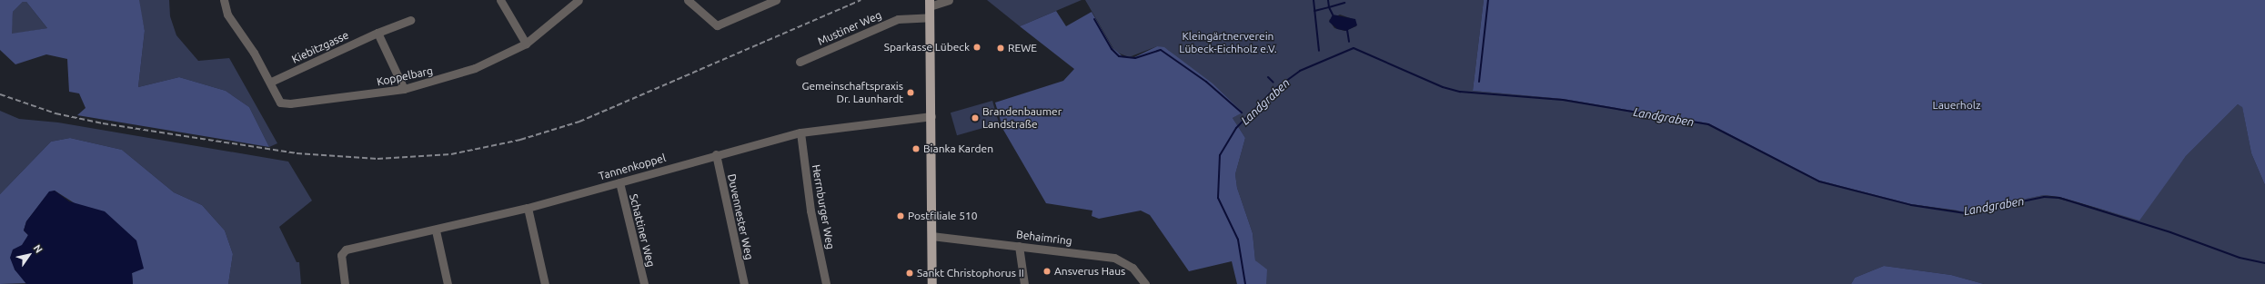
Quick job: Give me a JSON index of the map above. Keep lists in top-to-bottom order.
{
  "streets": {
    "street": [
      "Mustiner Weg",
      "Kiebitzgasse",
      "Koppelbarg",
      "Tannenkoppel",
      "Herrnburger Weg",
      "Duvennester Weg",
      "Schattiner Weg",
      "Behaimring"
    ]
  },
  "crossings": [
    ["Kiebitzgasse", "Koppelbarg"],
    ["Tannenkoppel", "Herrnburger Weg"],
    ["Tannenkoppel", "Duvennester Weg"],
    ["Tannenkoppel", "Schattiner Weg"]
  ],
  "water": ["Landgraben"],
  "parks": ["Kleingärtnerverein Lübeck-Eichholz e.V.", "Lauerholz"],
  "places": [
    "Sparkasse Lübeck",
    "REWE",
    "Gemeinschaftspraxis Dr. Launhardt",
    "Brandenbaumer Landstraße",
    "Bianka Karden",
    "Postfiliale 510",
    "Ansverus Haus",
    "Sankt Christophorus II"
  ],
  "north": "top right"
}
